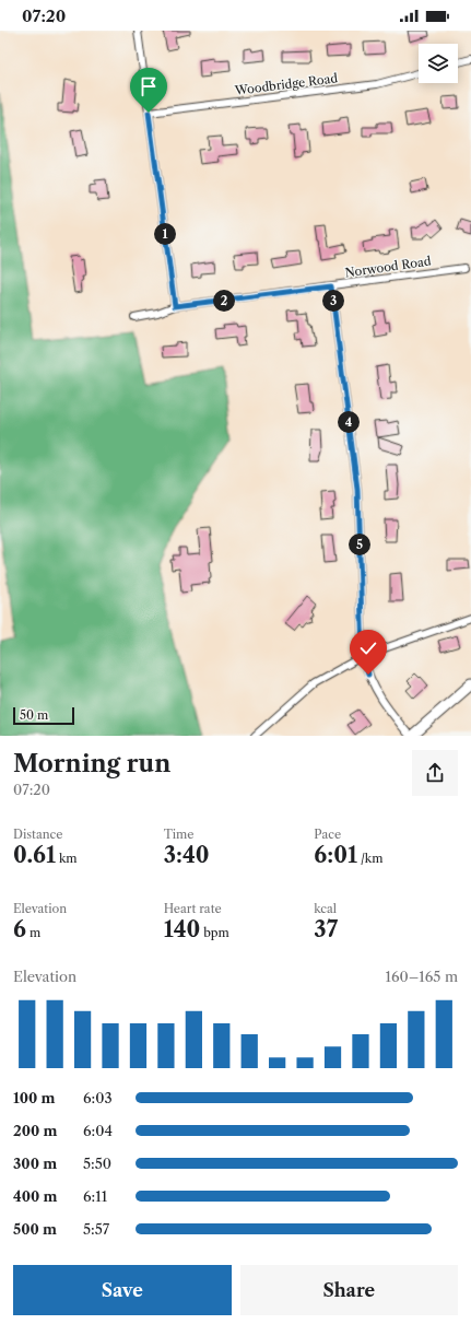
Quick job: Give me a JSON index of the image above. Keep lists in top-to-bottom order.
{
  "streets": {
    "street": ["Woodbridge Road", "Norwood Road"]
  },
  "scale_bar": "50 m",
  "page": {
    "status": "07:20",
    "pins": [
      "1",
      "2",
      "3",
      "4",
      "5"
    ],
    "scale": "50 m",
    "heading": ["Morning run", "07:20"],
    "stats": [
      ["Distance", "0.61 km"],
      ["Time", "3:40"],
      ["Pace", "6:01 /km"],
      ["Elevation", "6 m"],
      ["Heart rate", "140 bpm"],
      ["kcal", "37"]
    ],
    "chart": ["Elevation", "160–165 m"],
    "list": [
      {
        "name": "100 m",
        "note": "6:03"
      },
      {
        "name": "200 m",
        "note": "6:04"
      },
      {
        "name": "300 m",
        "note": "5:50"
      },
      {
        "name": "400 m",
        "note": "6:11"
      },
      {
        "name": "500 m",
        "note": "5:57"
      }
    ],
    "buttons": ["Save", "Share"]
  }
}
